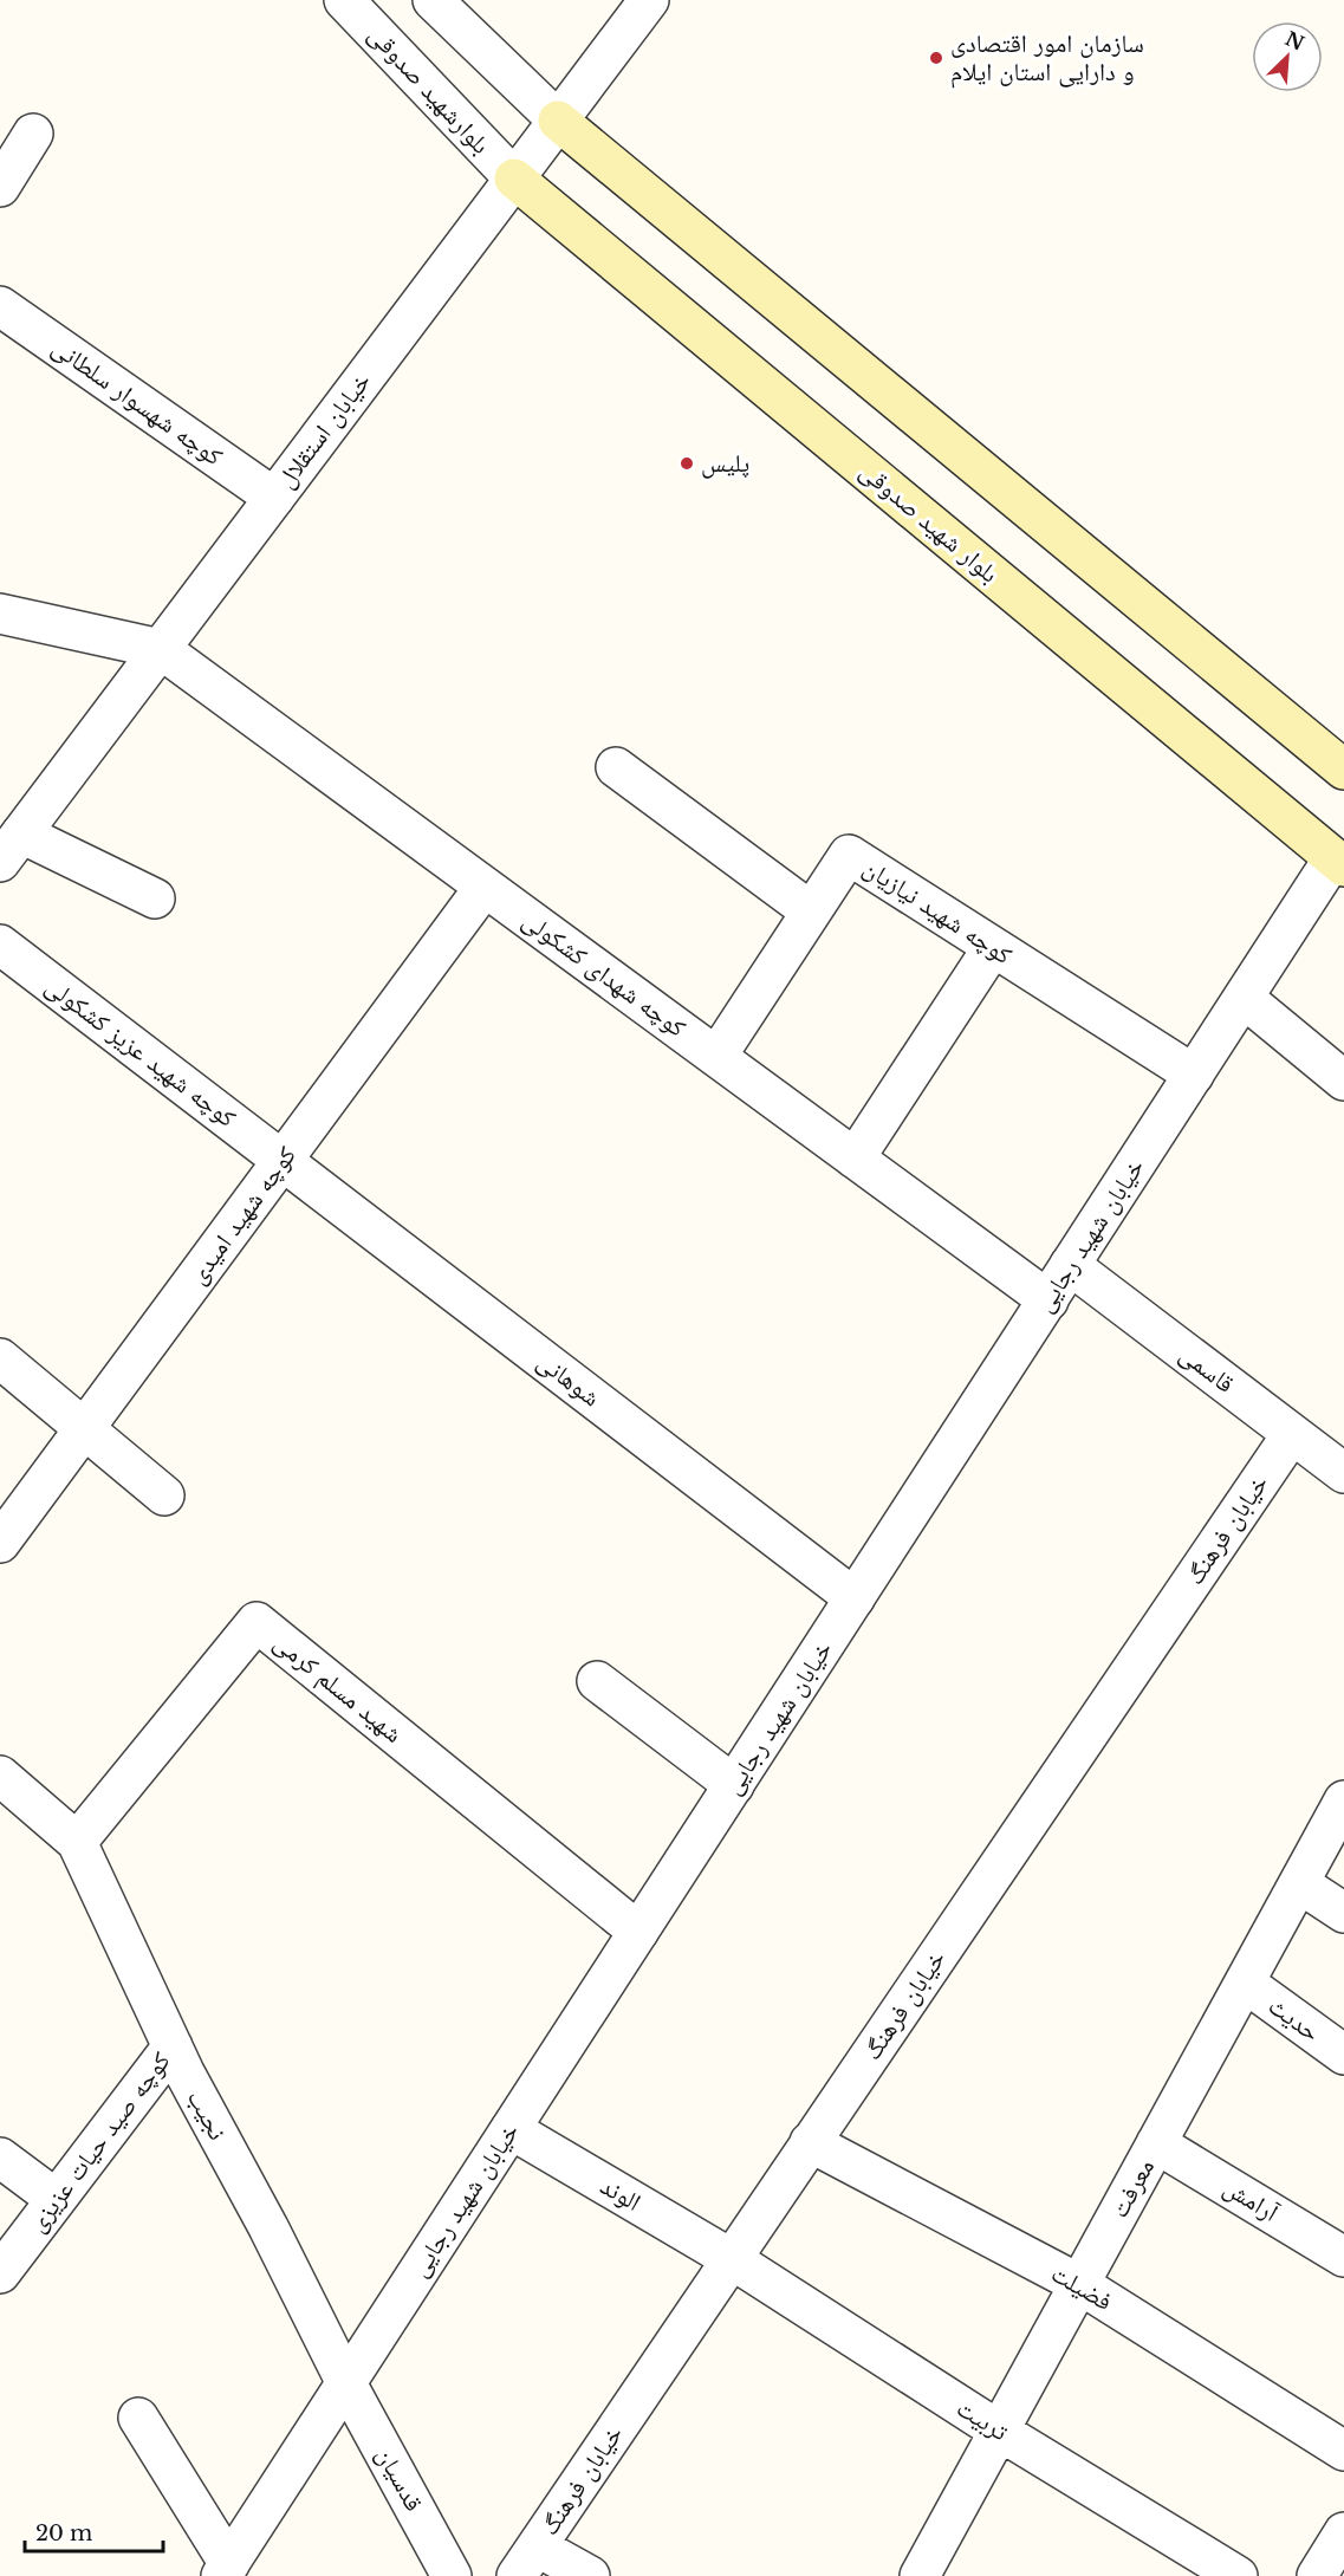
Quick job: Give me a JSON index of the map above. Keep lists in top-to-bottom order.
{
  "streets": {
    "main road": ["بلوار شهید صدوقی"],
    "street": [
      "بلوارشهید صدوقی",
      "کوچه شهسوار سلطانی",
      "خیابان استقلال",
      "کوچه شهید نیازیان",
      "کوچه شهدای کشکولی",
      "کوچه شهید عزیز کشکولی",
      "کوچه شهید امیدی",
      "خیابان شهید رجایی",
      "قاسمی",
      "شوهانی",
      "خیابان فرهنگ",
      "شهید مسلم کرمی",
      "حدیث",
      "نجیب",
      "کوچه صید حیات عزیزی",
      "معرفت",
      "الوند",
      "آرامش",
      "فضیلت",
      "تربیت",
      "قدسیان"
    ]
  },
  "crossings": [
    ["بلوارشهید صدوقی", "خیابان استقلال"],
    ["بلوارشهید صدوقی", "بلوار شهید صدوقی"],
    ["کوچه شهسوار سلطانی", "خیابان استقلال"],
    ["خیابان استقلال", "بلوار شهید صدوقی"],
    ["خیابان استقلال", "کوچه شهدای کشکولی"],
    ["بلوار شهید صدوقی", "خیابان شهید رجایی"],
    ["کوچه شهید نیازیان", "کوچه شهدای کشکولی"],
    ["کوچه شهید نیازیان", "خیابان شهید رجایی"],
    ["کوچه شهدای کشکولی", "کوچه شهید امیدی"],
    ["کوچه شهدای کشکولی", "خیابان شهید رجایی"],
    ["کوچه شهید عزیز کشکولی", "کوچه شهید امیدی"],
    ["کوچه شهید عزیز کشکولی", "شوهانی"],
    ["کوچه شهید امیدی", "شوهانی"],
    ["خیابان شهید رجایی", "قاسمی"],
    ["خیابان شهید رجایی", "شوهانی"],
    ["خیابان شهید رجایی", "شهید مسلم کرمی"],
    ["خیابان شهید رجایی", "نجیب"],
    ["خیابان شهید رجایی", "الوند"],
    ["خیابان شهید رجایی", "قدسیان"],
    ["قاسمی", "خیابان فرهنگ"],
    ["خیابان فرهنگ", "الوند"],
    ["خیابان فرهنگ", "فضیلت"],
    ["خیابان فرهنگ", "تربیت"],
    ["شهید مسلم کرمی", "نجیب"],
    ["حدیث", "معرفت"],
    ["نجیب", "کوچه صید حیات عزیزی"],
    ["نجیب", "قدسیان"],
    ["معرفت", "آرامش"],
    ["معرفت", "فضیلت"],
    ["معرفت", "تربیت"],
    ["الوند", "تربیت"]
  ],
  "places": ["سازمان امور اقتصادی و دارایی استان ایلام", "پلیس"],
  "scale_bar": "20 m",
  "north": "top right"
}
